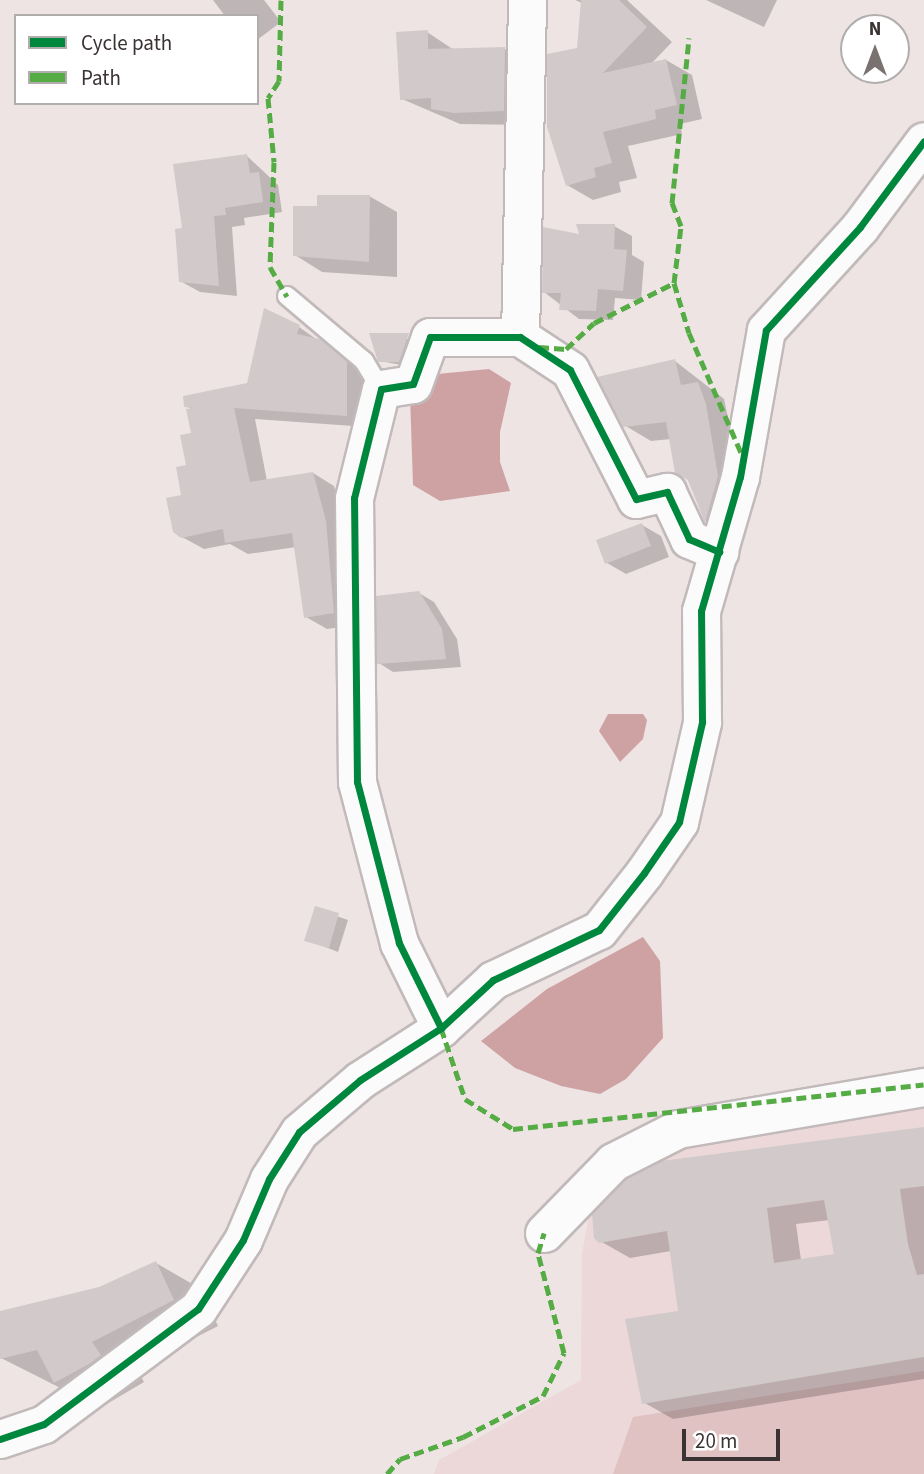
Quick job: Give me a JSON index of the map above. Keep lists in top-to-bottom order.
{
  "legend": ["Cycle path", "Path"],
  "scale_bar": "20 m",
  "north": "top"
}
